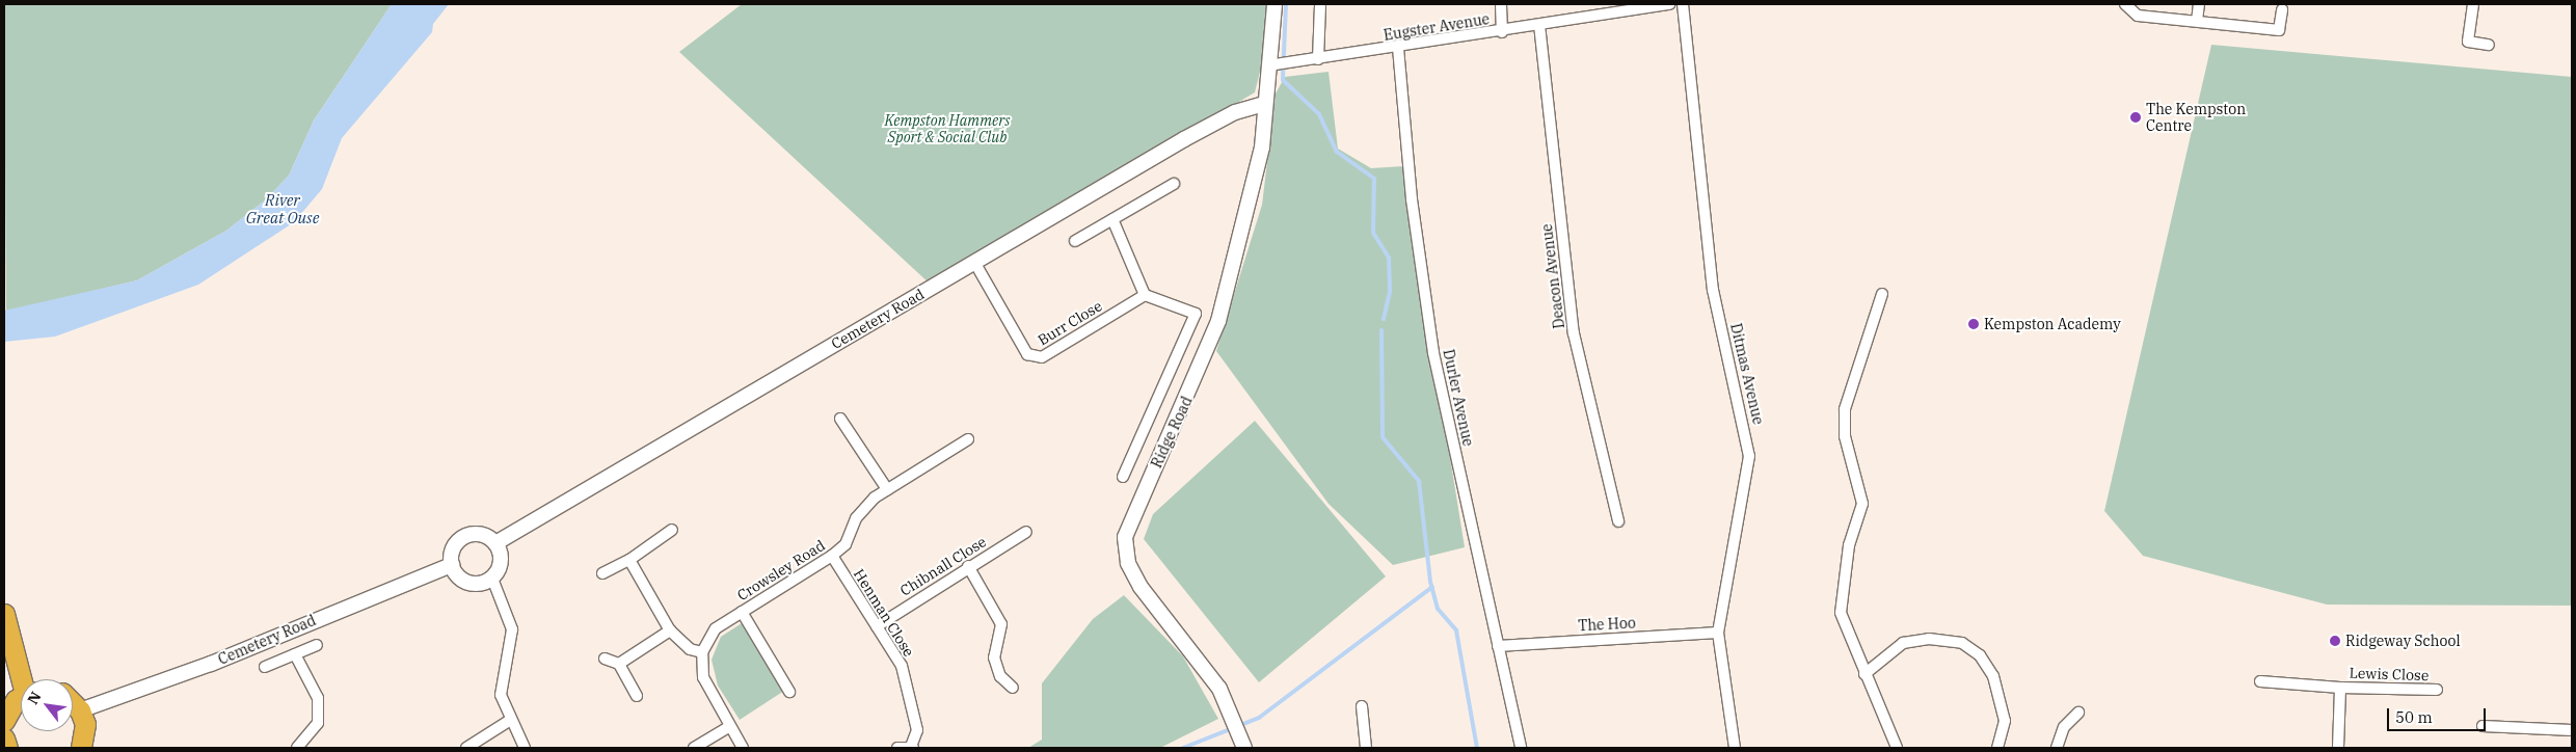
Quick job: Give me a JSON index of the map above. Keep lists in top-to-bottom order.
{
  "streets": {
    "main road": ["Cemetery Road", "Ridge Road"],
    "street": [
      "Eugster Avenue",
      "Deacon Avenue",
      "Burr Close",
      "Ditmas Avenue",
      "Durler Avenue",
      "Chibnall Close",
      "Crowsley Road",
      "Henman Close",
      "The Hoo",
      "Lewis Close"
    ]
  },
  "crossings": [
    ["Eugster Avenue", "Deacon Avenue"],
    ["Eugster Avenue", "Durler Avenue"],
    ["Eugster Avenue", "Ridge Road"],
    ["Cemetery Road", "Burr Close"],
    ["Cemetery Road", "Ridge Road"],
    ["Ditmas Avenue", "The Hoo"],
    ["Durler Avenue", "The Hoo"],
    ["Chibnall Close", "Henman Close"],
    ["Crowsley Road", "Henman Close"]
  ],
  "water": ["River Great Ouse"],
  "parks": ["Kempston Hammers Sport & Social Club"],
  "places": ["The Kempston Centre", "Kempston Academy", "Ridgeway School"],
  "scale_bar": "50 m",
  "north": "top left"
}
